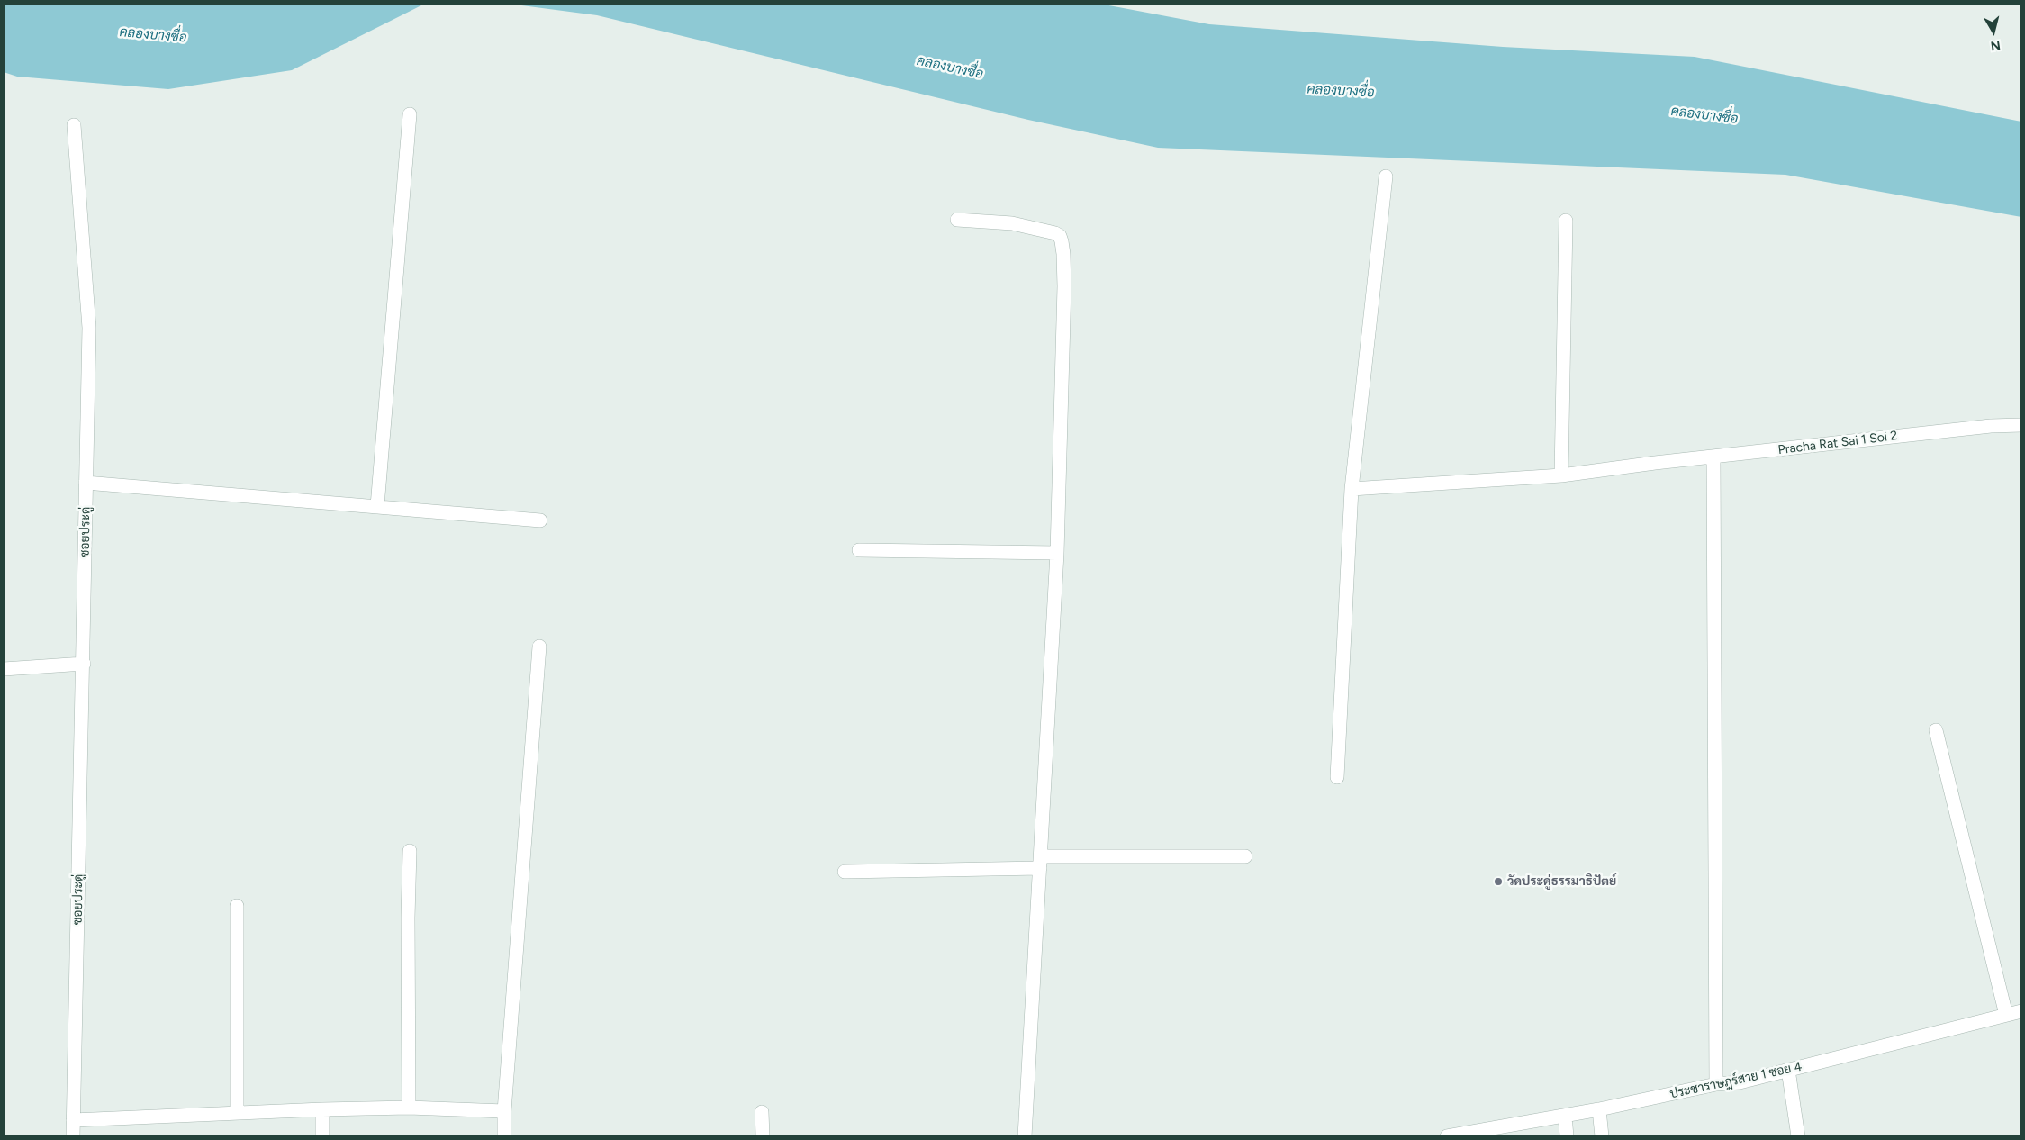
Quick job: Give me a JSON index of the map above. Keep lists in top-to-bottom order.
{
  "streets": {
    "street": ["Pracha Rat Sai 1 Soi 2", "ซอยประดู่", "ประชาราษฎร์สาย 1 ซอย 4"]
  },
  "water": ["คลองบางซื่อ"],
  "places": ["วัดประดู่ธรรมาธิปัตย์"],
  "north": "bottom"
}
